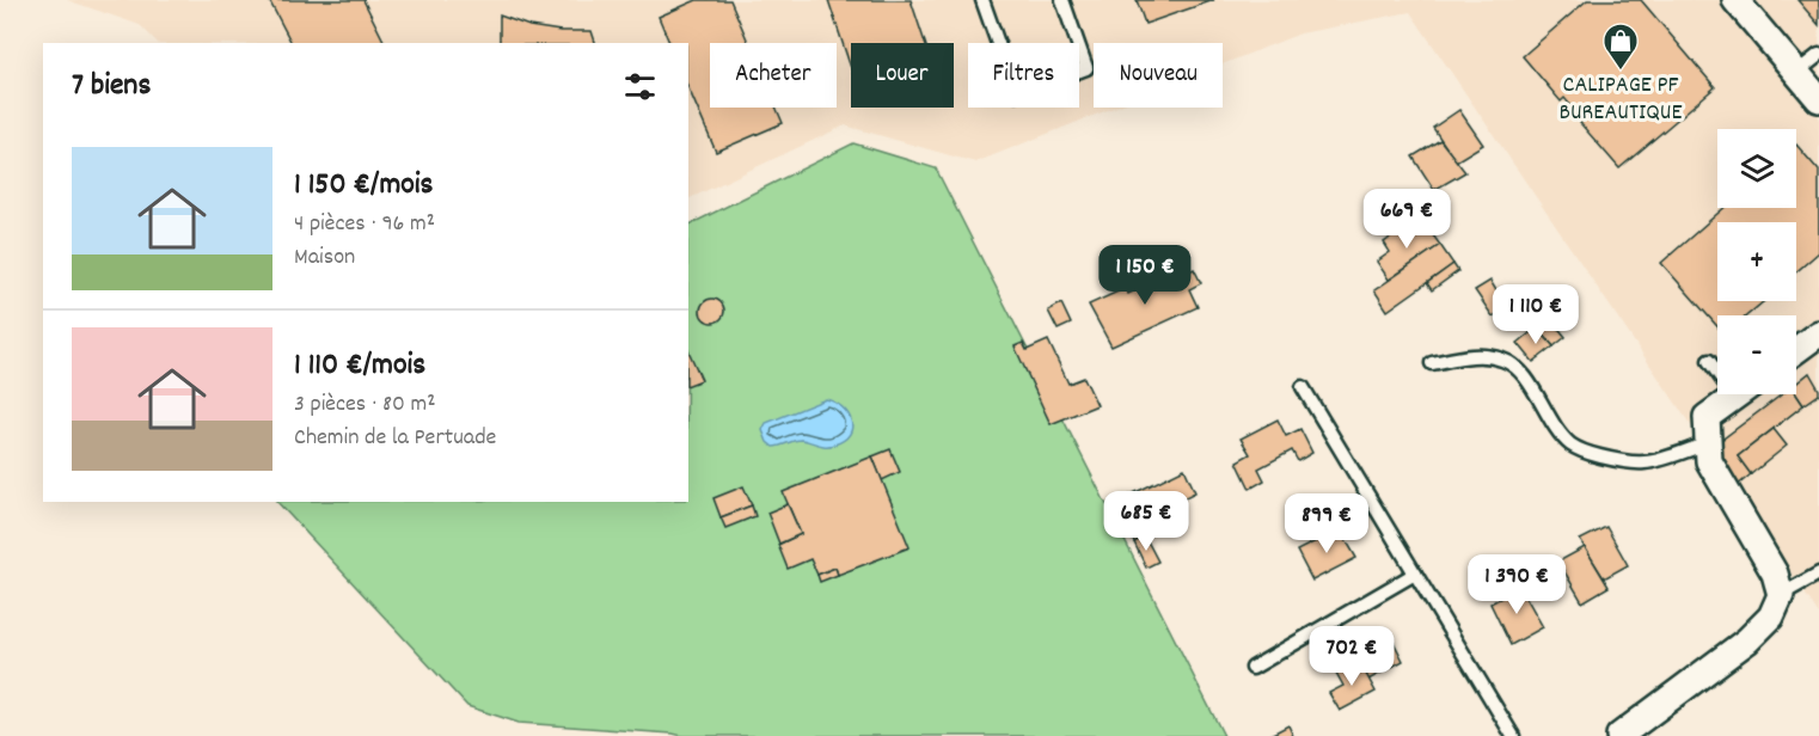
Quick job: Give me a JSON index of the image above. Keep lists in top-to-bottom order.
{
  "places": {
    "shop": ["CALIPAGE PF BUREAUTIQUE"]
  },
  "page": {
    "chip": [
      "Acheter",
      "Louer",
      "Filtres",
      "Nouveau"
    ],
    "heading": "7 biens",
    "map_buttons": ["+", "−"],
    "list": [
      {
        "name": "1 150 €/mois",
        "note": "4 pièces · 96 m² · Maison"
      },
      {
        "name": "1 110 €/mois",
        "note": "3 pièces · 80 m² · Chemin de la Pertuade"
      }
    ],
    "price": [
      "669 €",
      "1 150 €",
      "1 110 €",
      "685 €",
      "899 €",
      "1 390 €",
      "702 €"
    ]
  }
}
